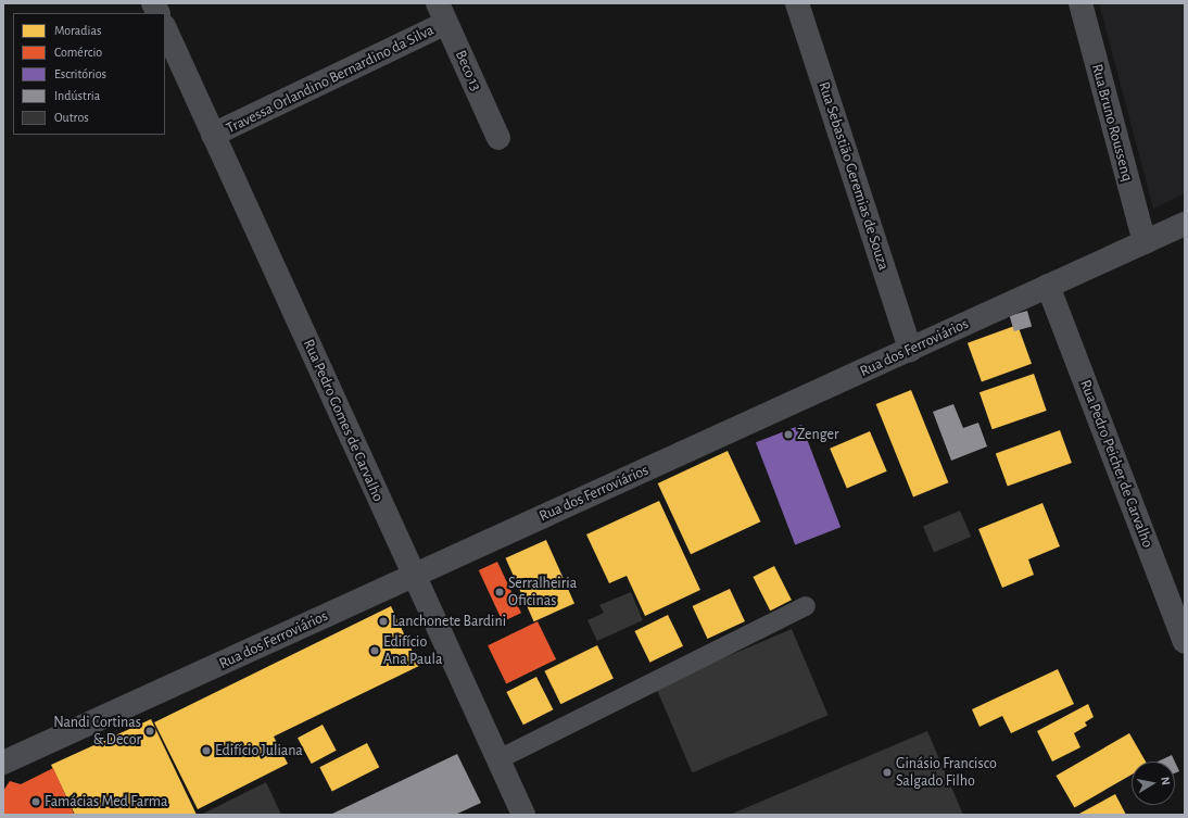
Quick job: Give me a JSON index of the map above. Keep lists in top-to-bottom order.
{
  "streets": {
    "street": [
      "Beco 13",
      "Travessa Orlandino Bernardino da Silva",
      "Rua Bruno Roussenq",
      "Rua Sebastião Geremias de Souza",
      "Rua dos Ferroviários",
      "Rua Pedro Gomes de Carvalho",
      "Rua Pedro Peicher de Carvalho"
    ]
  },
  "crossings": [
    ["Beco 13", "Travessa Orlandino Bernardino da Silva"],
    ["Travessa Orlandino Bernardino da Silva", "Rua Pedro Gomes de Carvalho"],
    ["Rua Bruno Roussenq", "Rua dos Ferroviários"],
    ["Rua Sebastião Geremias de Souza", "Rua dos Ferroviários"],
    ["Rua dos Ferroviários", "Rua Pedro Gomes de Carvalho"],
    ["Rua dos Ferroviários", "Rua Pedro Peicher de Carvalho"]
  ],
  "places": [
    "Zenger",
    "Serralheiria Oficinas",
    "Lanchonete Bardini",
    "Edifício Ana Paula",
    "Nandi Cortinas & Decor",
    "Edifício Juliana",
    "Ginásio Francisco Salgado Filho",
    "Famácias Med Farma"
  ],
  "legend": [
    "Moradias",
    "Comércio",
    "Escritórios",
    "Indústria",
    "Outros"
  ],
  "north": "right"
}
